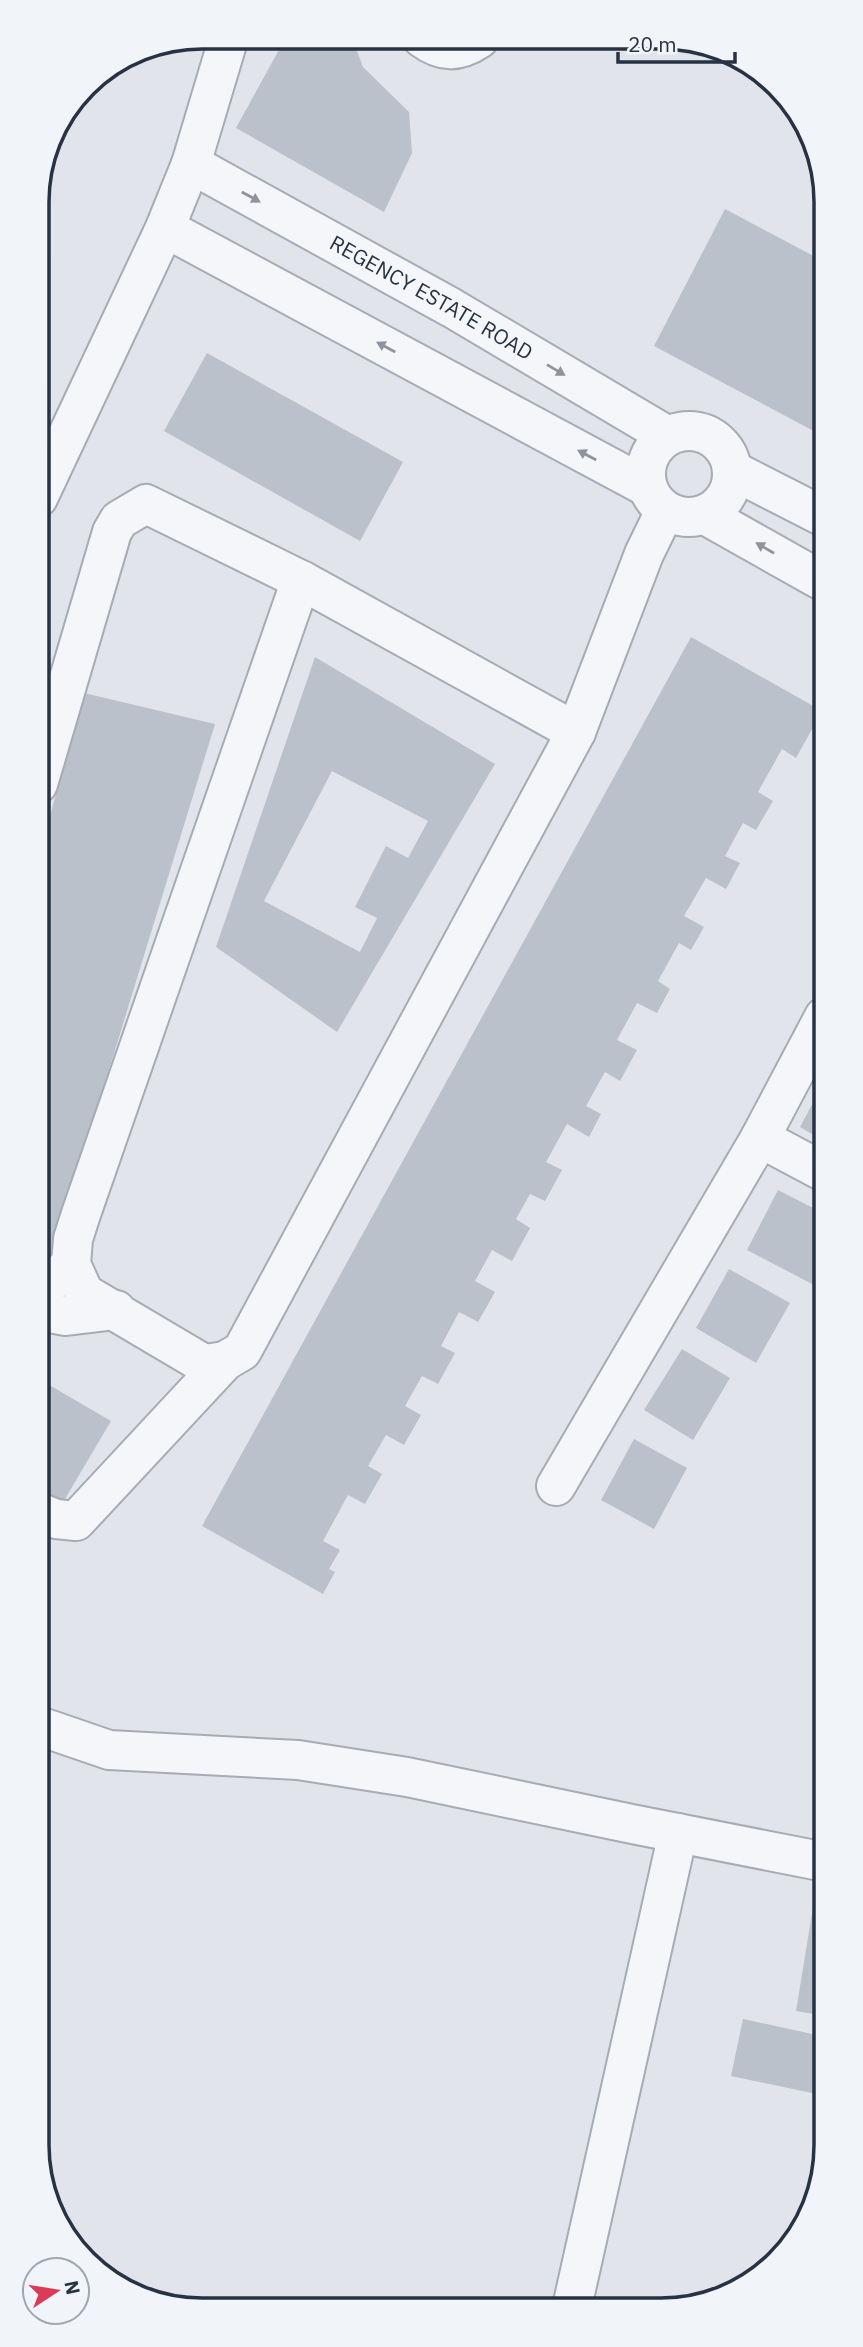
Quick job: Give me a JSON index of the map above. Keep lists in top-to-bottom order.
{
  "streets": {
    "street": ["REGENCY ESTATE ROAD"]
  },
  "scale_bar": "20 m",
  "north": "right"
}
